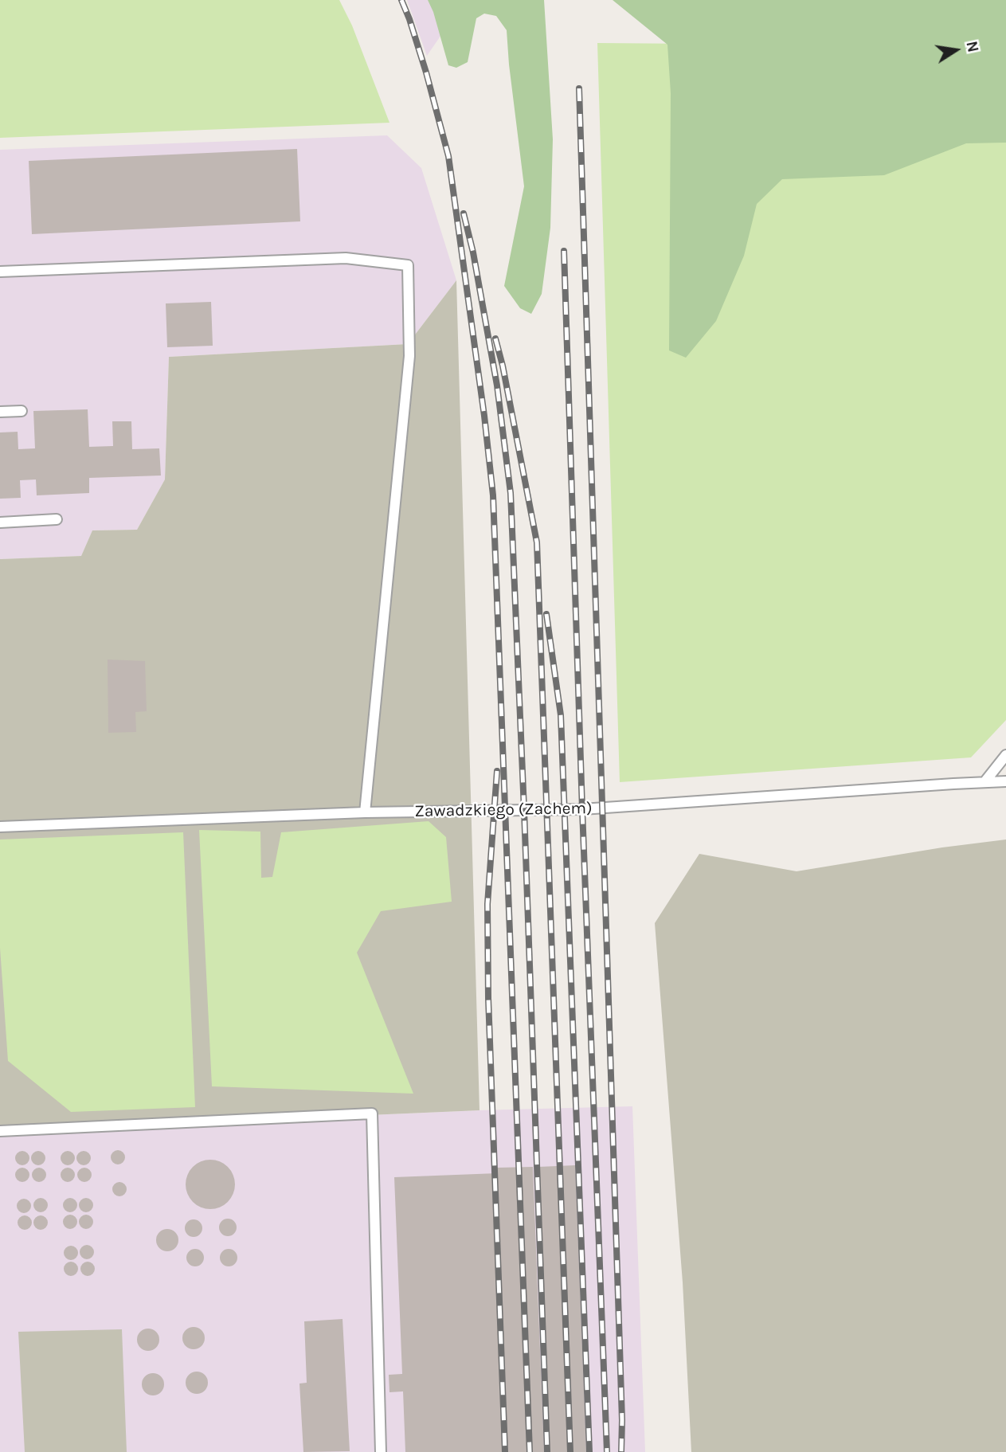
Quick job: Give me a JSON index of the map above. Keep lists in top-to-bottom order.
{
  "streets": {
    "lane": ["Zawadzkiego (Zachem)"]
  },
  "north": "right"
}
